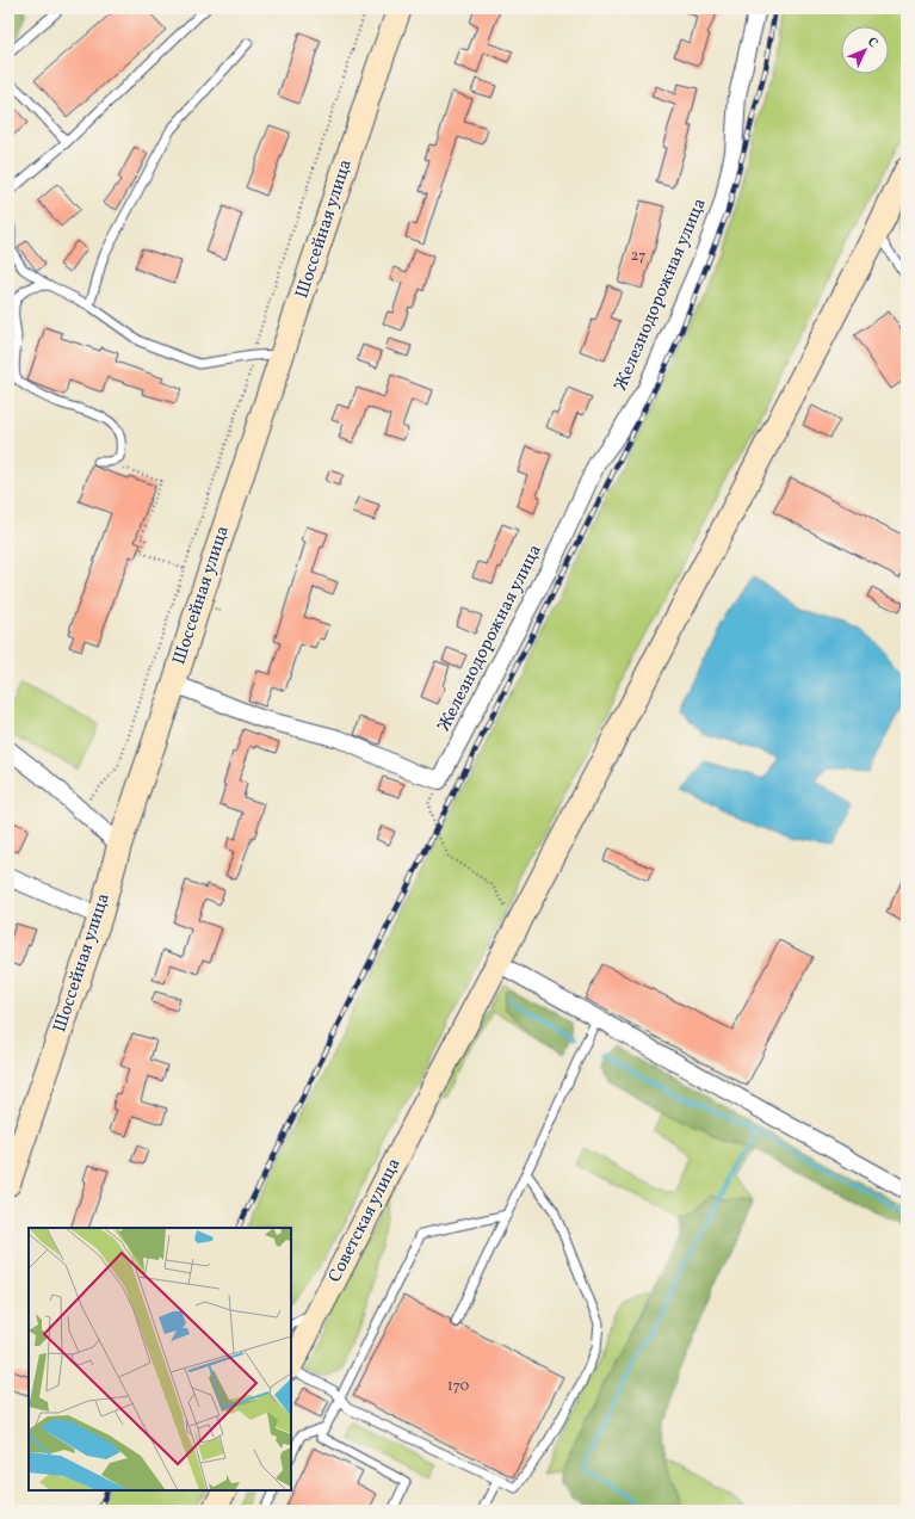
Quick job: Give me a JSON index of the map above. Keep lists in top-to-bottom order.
{
  "streets": {
    "main road": ["Шоссейная улица", "Советская улица"],
    "street": ["Железнодорожная улица"]
  },
  "house_numbers": ["27", "170"],
  "north": "top right"
}
